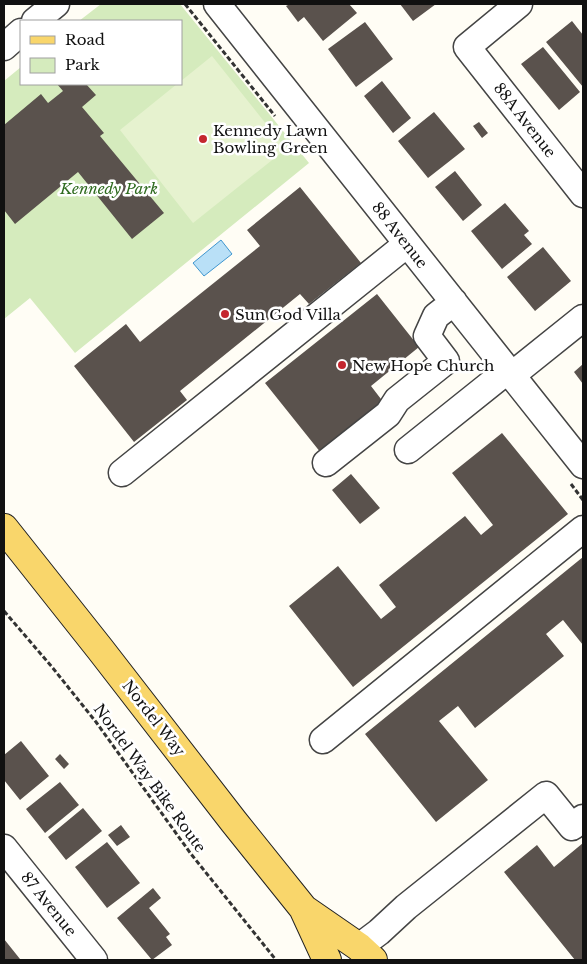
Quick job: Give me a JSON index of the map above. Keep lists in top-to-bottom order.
{
  "streets": {
    "main road": ["Nordel Way"],
    "street": ["88A Avenue", "88 Avenue", "87 Avenue"],
    "path": ["Nordel Way Bike Route"]
  },
  "parks": ["Kennedy Park"],
  "places": ["Kennedy Lawn Bowling Green", "Sun God Villa", "New Hope Church"],
  "legend": ["Road", "Park"]
}
